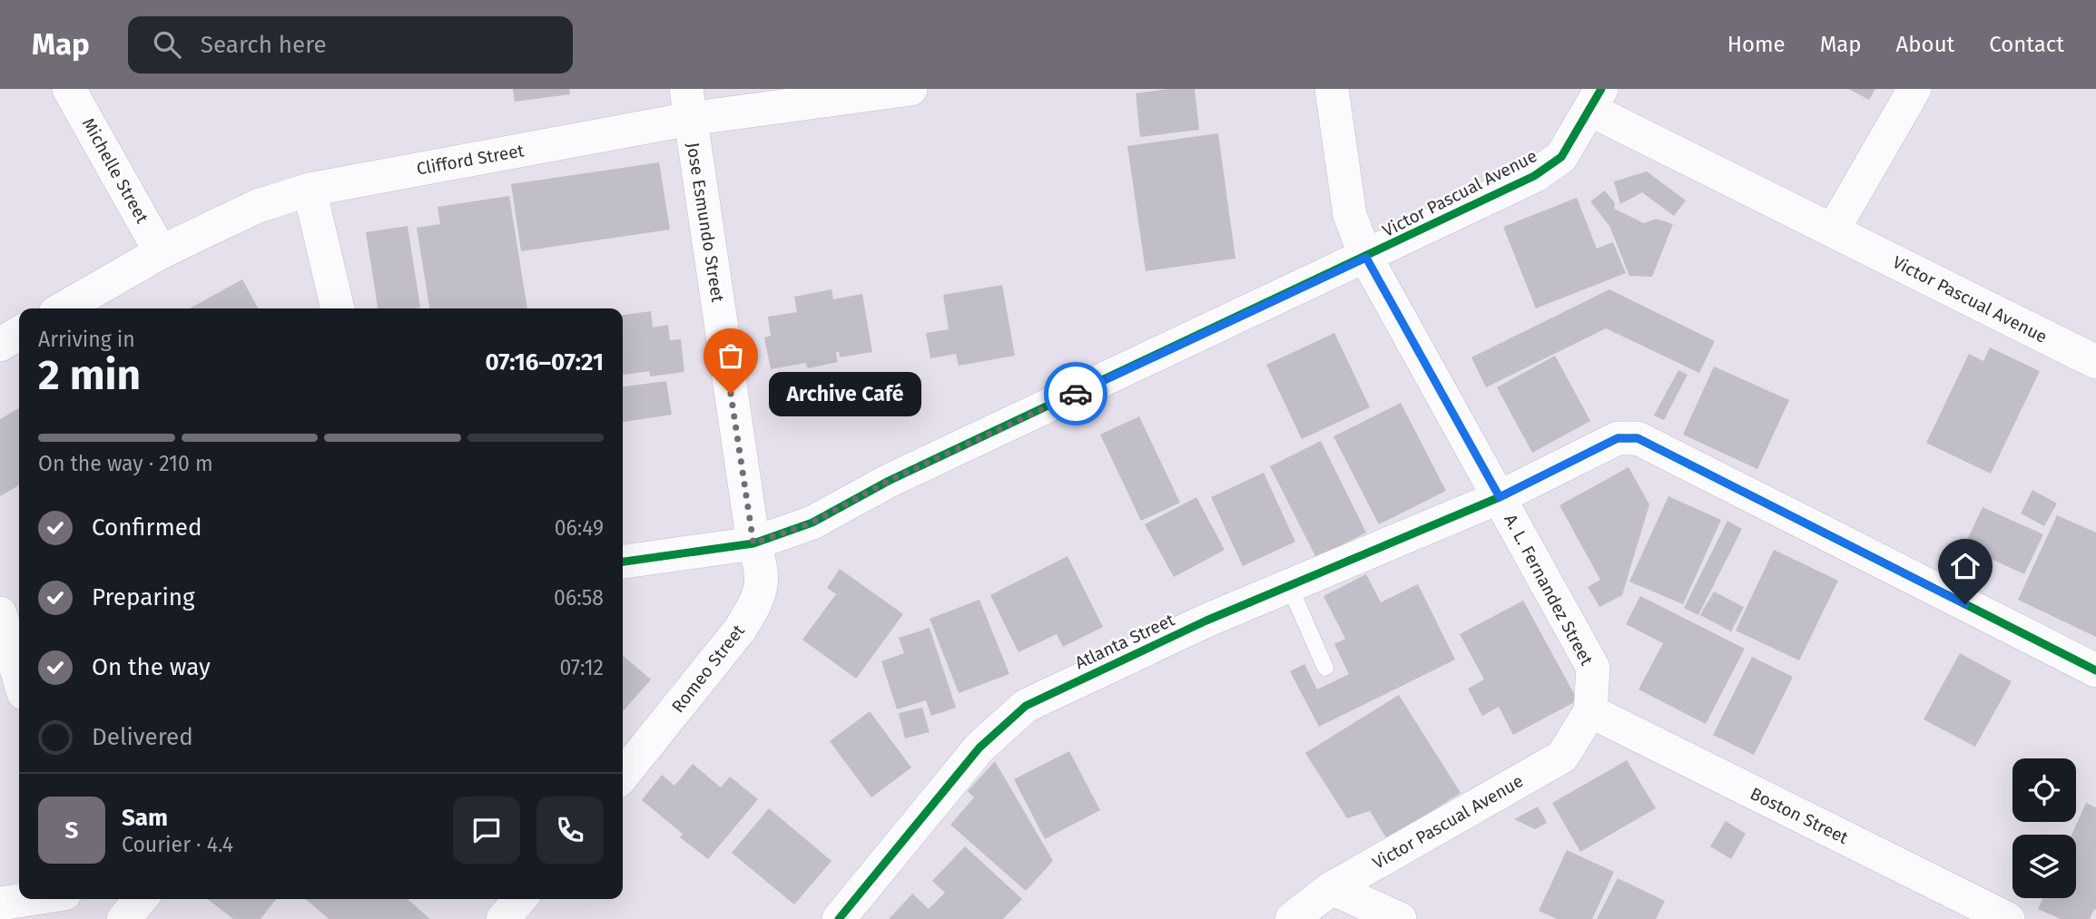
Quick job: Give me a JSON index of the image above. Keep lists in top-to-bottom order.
{
  "streets": {
    "street": [
      "Clifford Street",
      "Michelle Street",
      "Victor Pascual Avenue",
      "Jose Esmundo Street",
      "A. L. Fernandez Street",
      "Atlanta Street",
      "Romeo Street",
      "Boston Street"
    ]
  },
  "crossings": [
    ["Clifford Street", "Michelle Street"],
    ["Clifford Street", "Jose Esmundo Street"],
    ["Victor Pascual Avenue", "Jose Esmundo Street"],
    ["Victor Pascual Avenue", "A. L. Fernandez Street"],
    ["Victor Pascual Avenue", "Romeo Street"],
    ["Victor Pascual Avenue", "Boston Street"],
    ["Jose Esmundo Street", "Romeo Street"],
    ["A. L. Fernandez Street", "Atlanta Street"],
    ["A. L. Fernandez Street", "Boston Street"]
  ],
  "places": ["Archive Café"],
  "page": {
    "header": "Map",
    "search": "Search here",
    "nav": [
      "Home",
      "Map",
      "About",
      "Contact"
    ],
    "heading": ["2 min", "Arriving in", "07:16–07:21"],
    "panel": ["Sam", "Courier · 4.4"],
    "bubble": "Archive Café",
    "bar": "On the way · 210 m",
    "list": [
      ["Confirmed", "06:49"],
      ["Preparing", "06:58"],
      ["On the way", "07:12"],
      "Delivered"
    ],
    "round": "S"
  }
}
